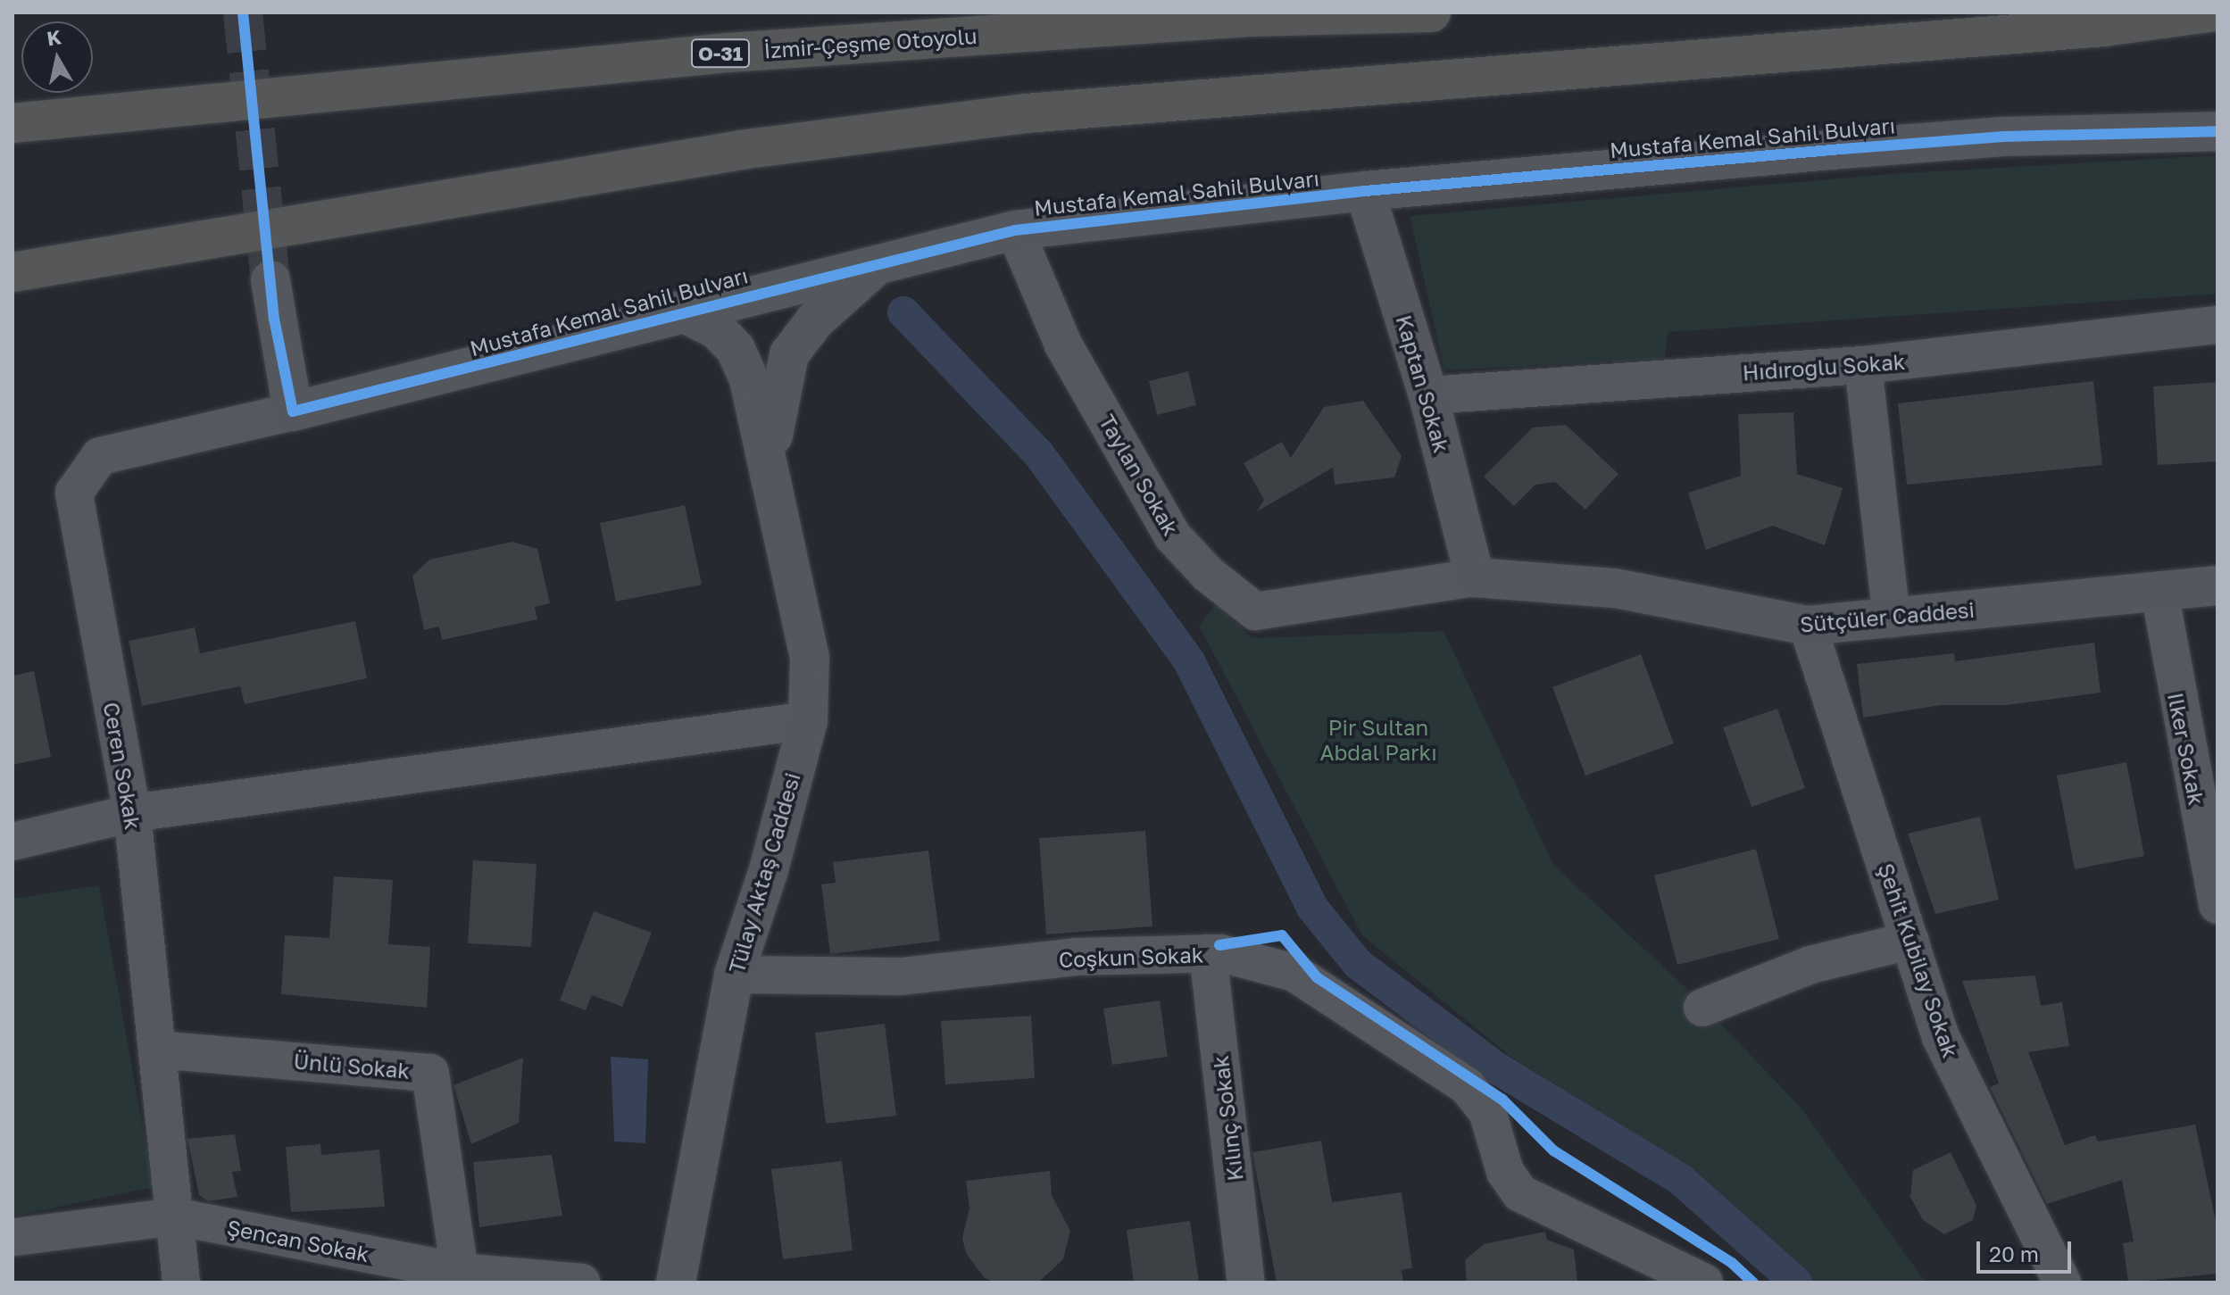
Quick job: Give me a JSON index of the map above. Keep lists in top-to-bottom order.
{
  "streets": {
    "highway": ["İzmir-Çeşme Otoyolu", "O-31"],
    "street": [
      "Mustafa Kemal Sahil Bulvarı",
      "Hıdıroğlu Sokak",
      "Kaptan Sokak",
      "Taylan Sokak",
      "Sütçüler Caddesi",
      "Ilker Sokak",
      "Ceren Sokak",
      "Tülay Aktaş Caddesi",
      "Coşkun Sokak",
      "Şehit Kubilay Sokak",
      "Ünlü Sokak",
      "Kılınç Sokak",
      "Şencan Sokak"
    ]
  },
  "crossings": [
    ["Mustafa Kemal Sahil Bulvarı", "Kaptan Sokak"],
    ["Mustafa Kemal Sahil Bulvarı", "Taylan Sokak"],
    ["Mustafa Kemal Sahil Bulvarı", "Ceren Sokak"],
    ["Hıdıroğlu Sokak", "Kaptan Sokak"],
    ["Kaptan Sokak", "Taylan Sokak"],
    ["Kaptan Sokak", "Sütçüler Caddesi"],
    ["Taylan Sokak", "Sütçüler Caddesi"],
    ["Sütçüler Caddesi", "Ilker Sokak"],
    ["Sütçüler Caddesi", "Şehit Kubilay Sokak"],
    ["Ceren Sokak", "Ünlü Sokak"],
    ["Ceren Sokak", "Şencan Sokak"],
    ["Tülay Aktaş Caddesi", "Coşkun Sokak"],
    ["Coşkun Sokak", "Kılınç Sokak"],
    ["Ünlü Sokak", "Şencan Sokak"]
  ],
  "parks": ["Pir Sultan Abdal Parkı"],
  "scale_bar": "20 m",
  "north": "top"
}
